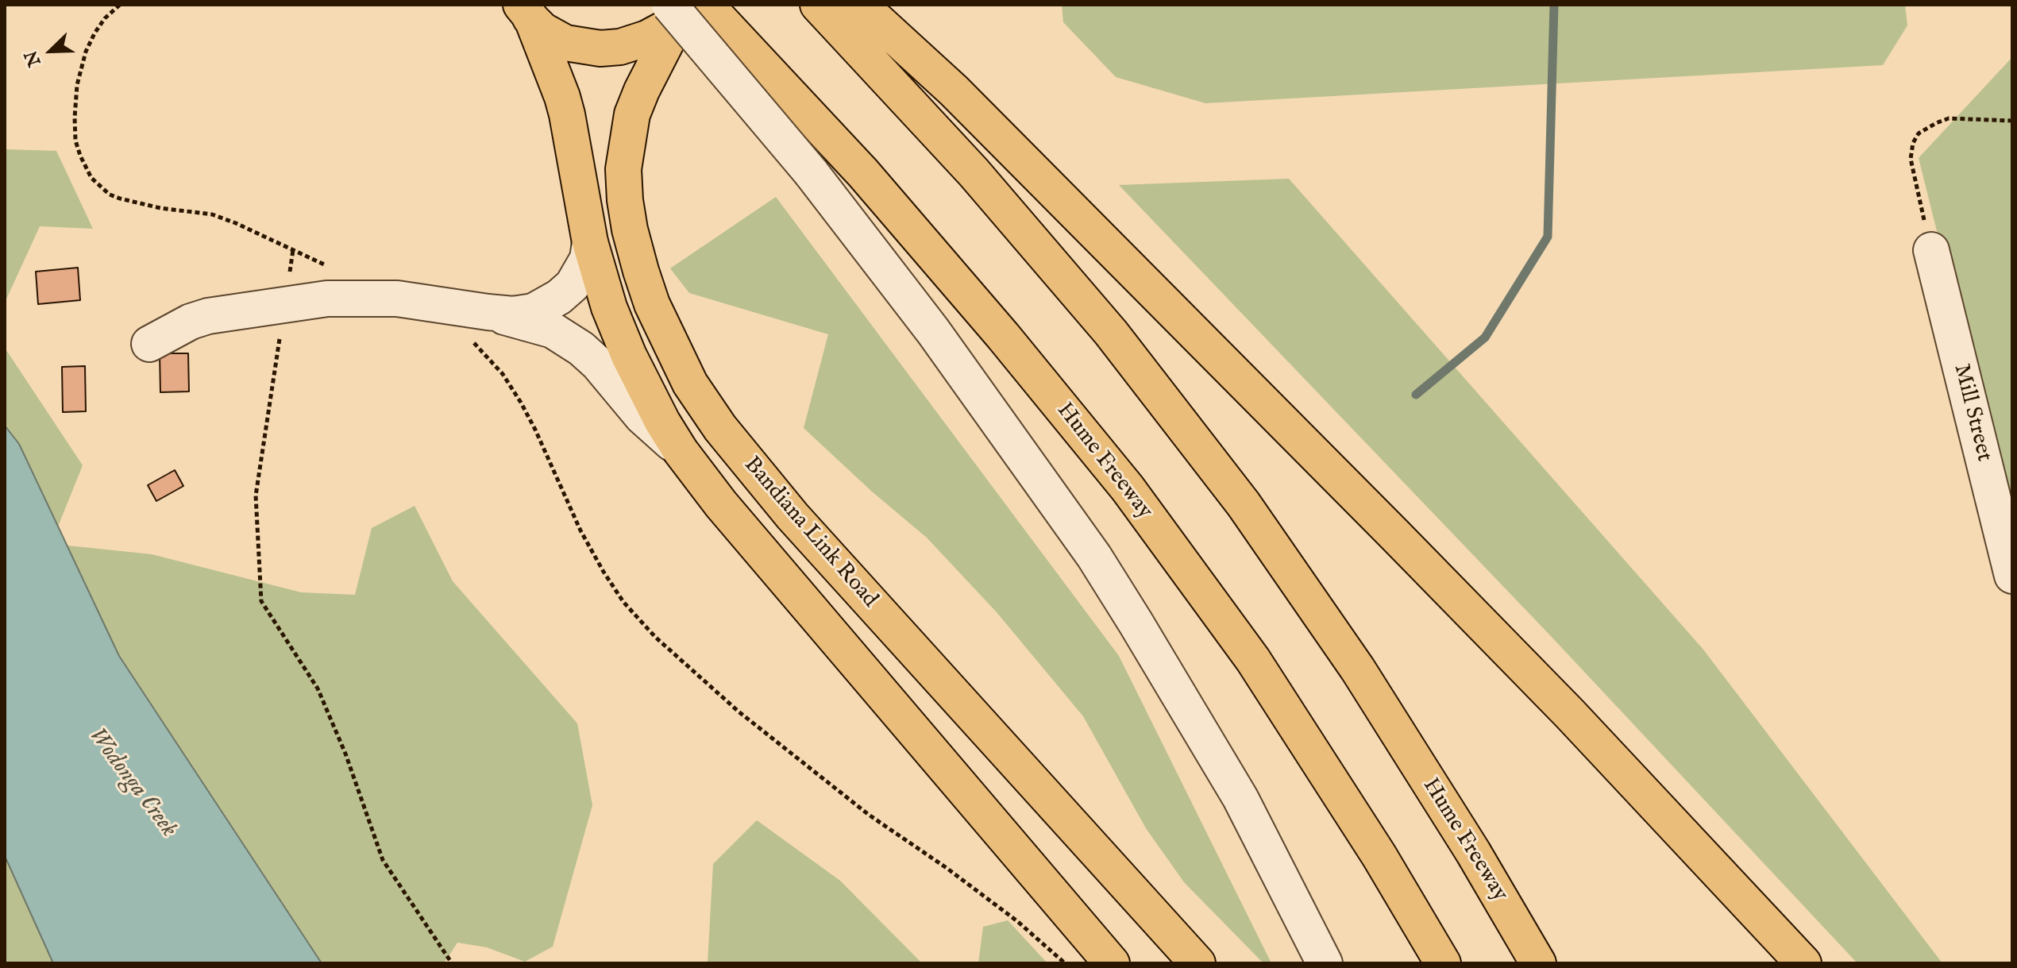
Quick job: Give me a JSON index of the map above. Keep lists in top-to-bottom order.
{
  "streets": {
    "main road": ["Hume Freeway", "Bandiana Link Road"],
    "street": ["Mill Street"]
  },
  "crossings": [
    ["Hume Freeway", "Bandiana Link Road"]
  ],
  "water": ["Wodonga Creek"],
  "north": "bottom left"
}
